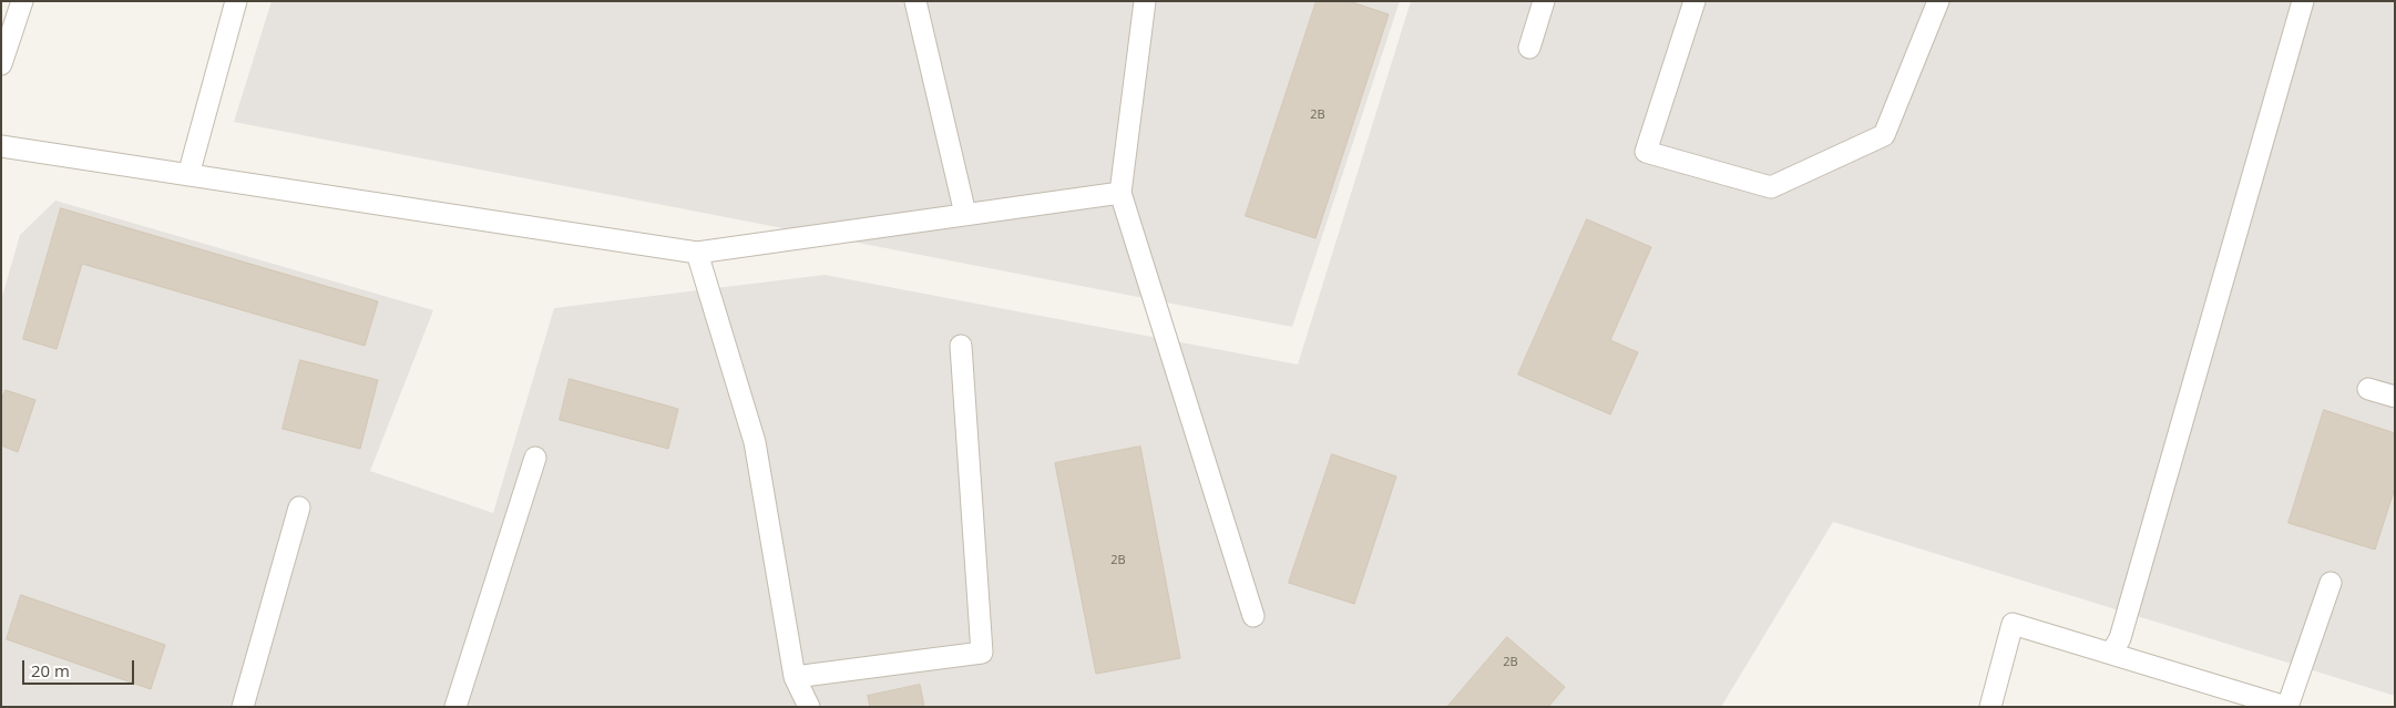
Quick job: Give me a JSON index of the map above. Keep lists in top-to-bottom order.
{
  "house_numbers": ["2В", "2В", "2В"],
  "scale_bar": "20 m"
}
